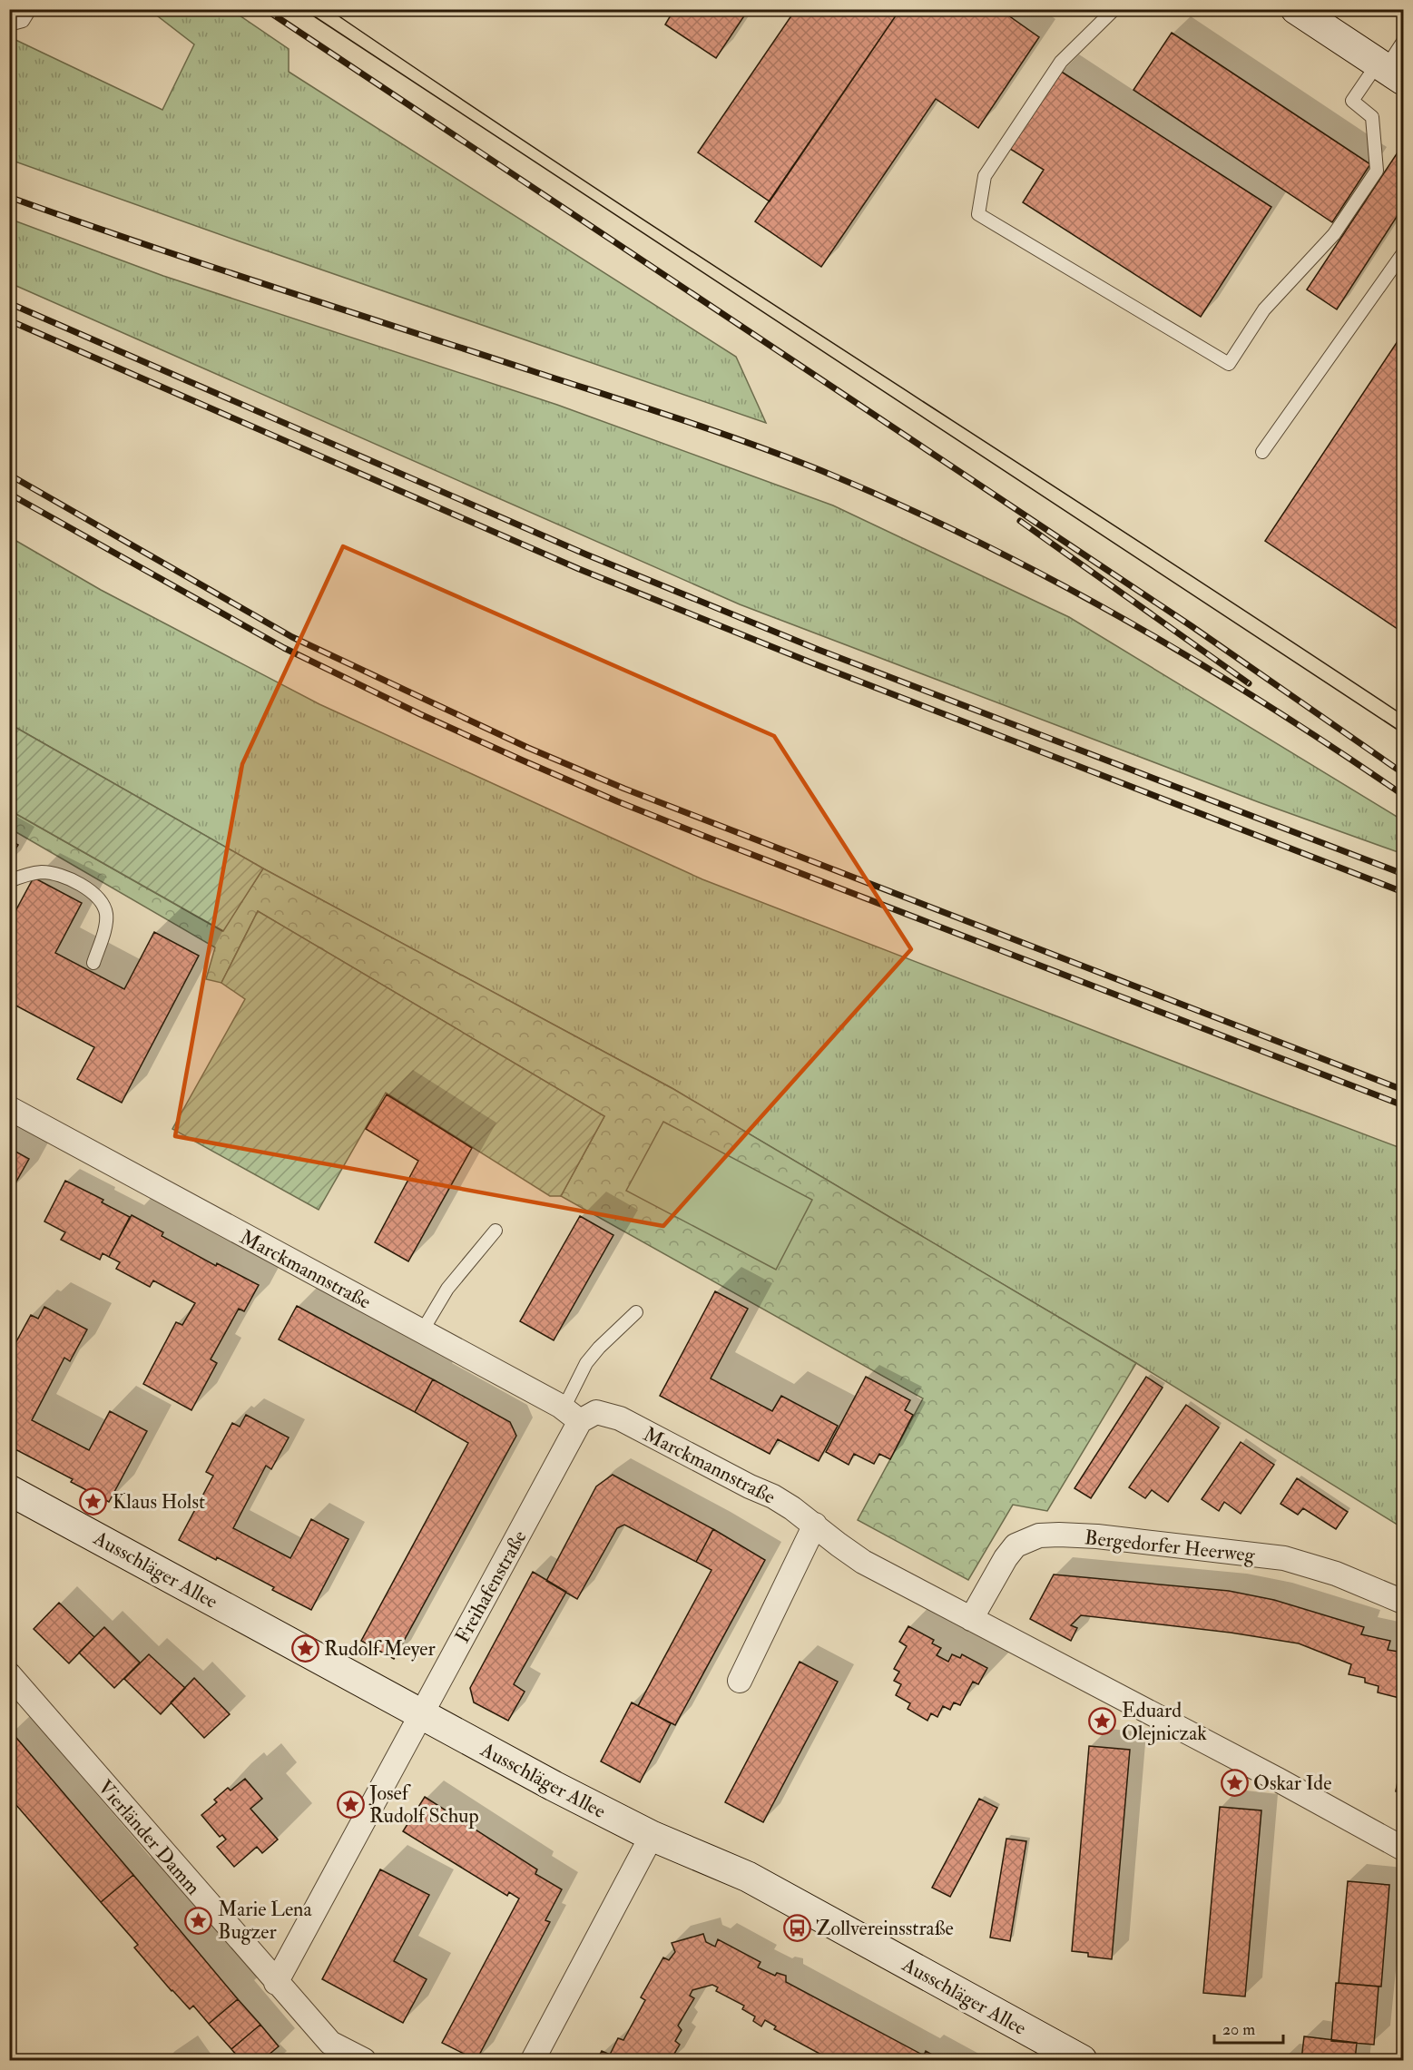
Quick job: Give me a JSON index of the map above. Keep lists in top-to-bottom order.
{
  "streets": {
    "street": [
      "Marckmannstraße",
      "Bergedorfer Heerweg",
      "Ausschläger Allee",
      "Freihafenstraße",
      "Vierländer Damm"
    ]
  },
  "crossings": [
    ["Marckmannstraße", "Bergedorfer Heerweg"],
    ["Marckmannstraße", "Freihafenstraße"],
    ["Ausschläger Allee", "Freihafenstraße"],
    ["Freihafenstraße", "Vierländer Damm"]
  ],
  "places": {
    "place": [
      "Klaus Holst",
      "Rudolf Meyer",
      "Eduard Olejniczak",
      "Oskar Ide",
      "Josef Rudolf Schup",
      "Marie Lena Bugzer"
    ],
    "bus stop": ["Zollvereinsstraße"]
  },
  "scale_bar": "20 m"
}
